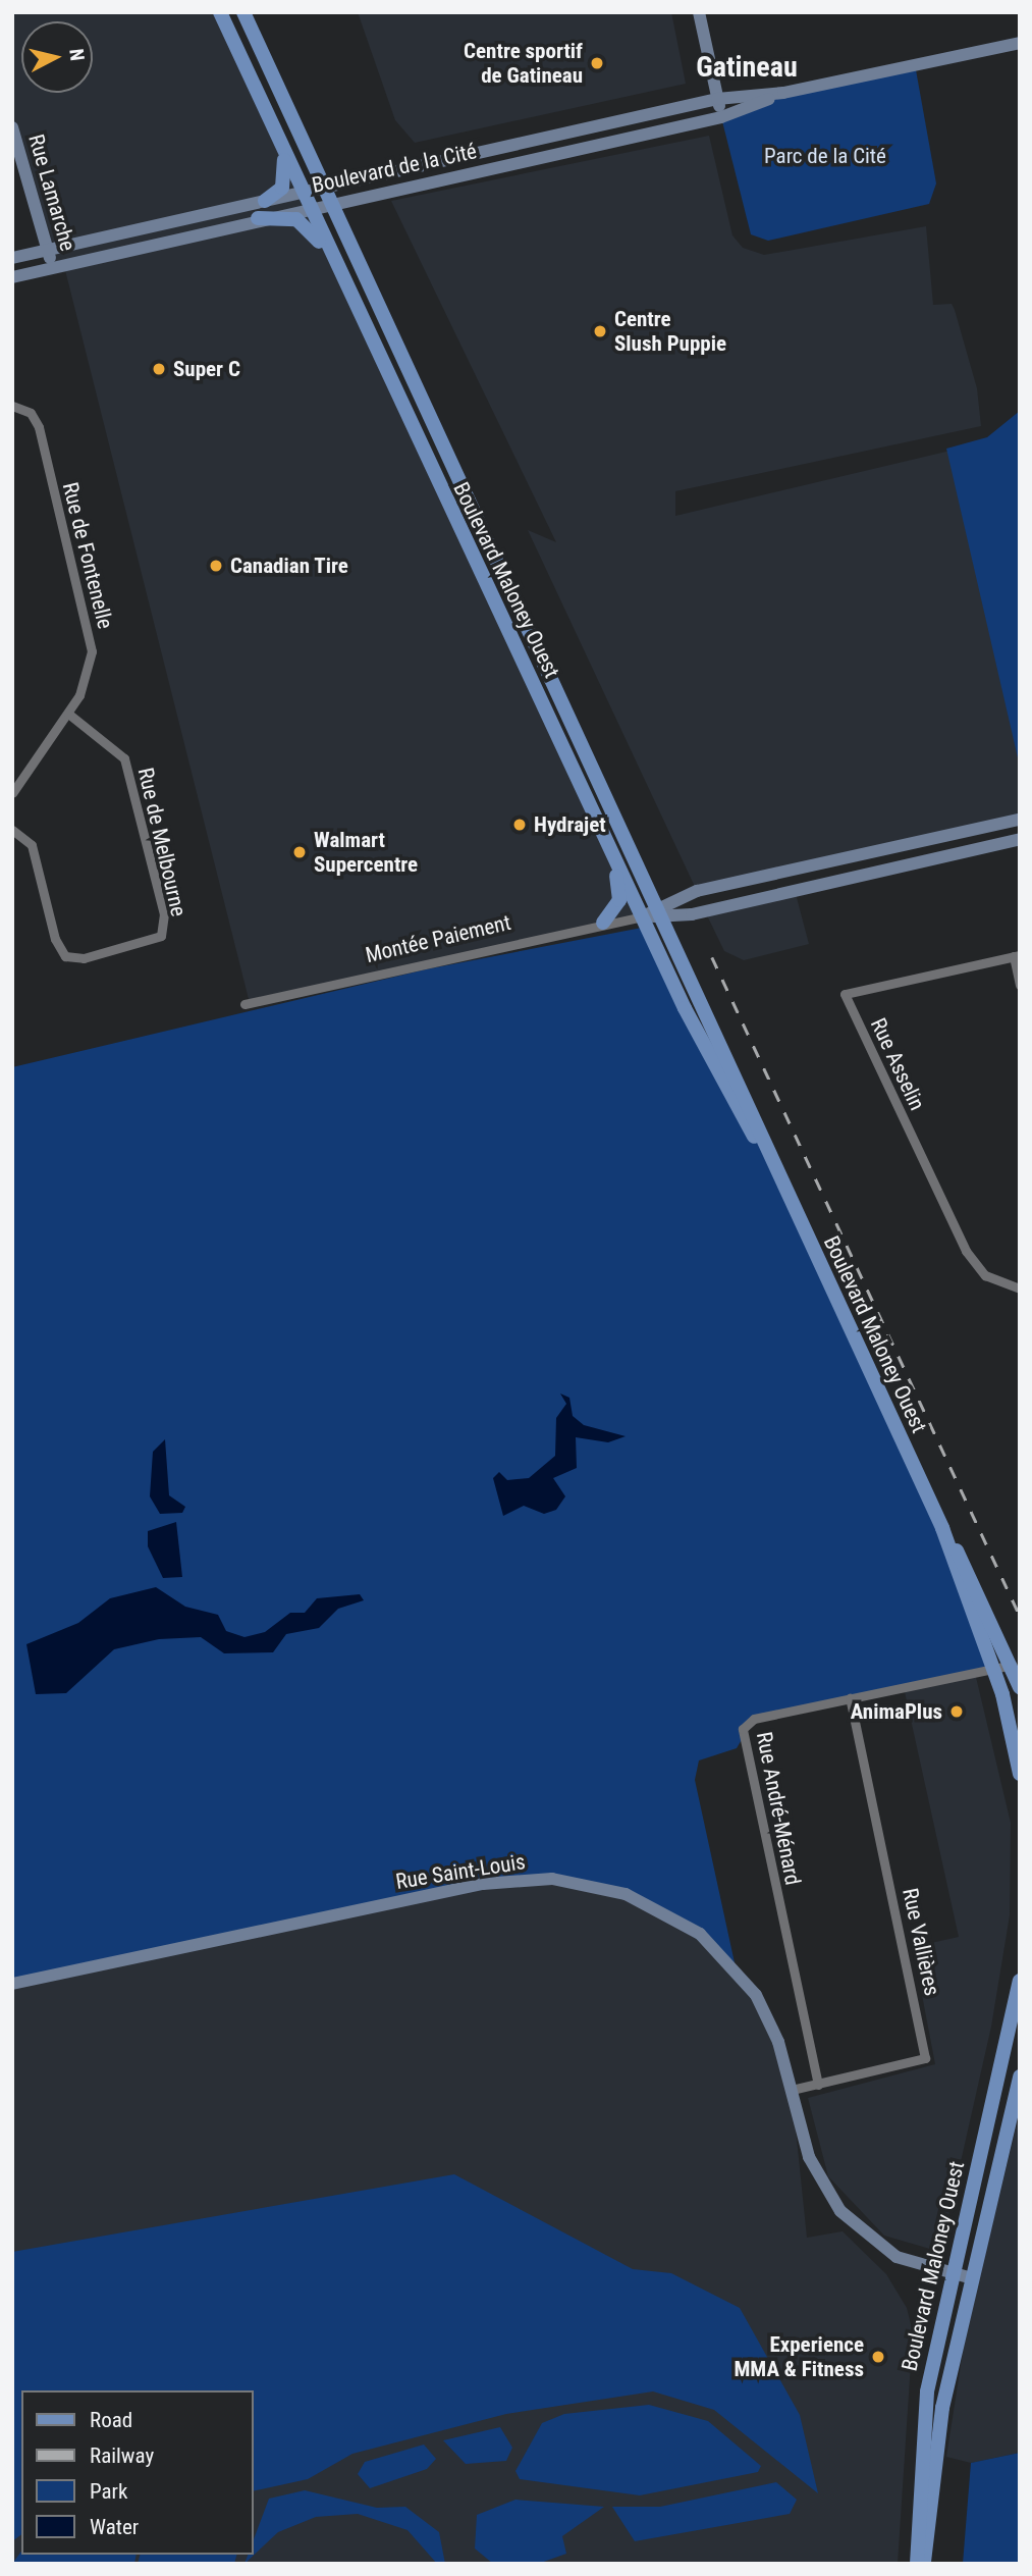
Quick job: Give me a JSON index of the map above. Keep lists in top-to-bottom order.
{
  "streets": {
    "main road": ["Boulevard Maloney Ouest"],
    "street": [
      "Boulevard de la Cité",
      "Rue Lamarche",
      "Rue de Fontenelle",
      "Rue de Melbourne",
      "Montée Paiement",
      "Rue Asselin",
      "Rue André-Ménard",
      "Rue Saint-Louis",
      "Rue Vallières"
    ]
  },
  "crossings": [
    ["Boulevard de la Cité", "Rue Lamarche"],
    ["Boulevard de la Cité", "Boulevard Maloney Ouest"],
    ["Rue de Fontenelle", "Rue de Melbourne"],
    ["Boulevard Maloney Ouest", "Montée Paiement"],
    ["Boulevard Maloney Ouest", "Rue André-Ménard"],
    ["Boulevard Maloney Ouest", "Rue Saint-Louis"],
    ["Rue André-Ménard", "Rue Vallières"],
    ["Rue Saint-Louis", "Rue Vallières"]
  ],
  "districts": ["Gatineau"],
  "parks": ["Parc de la Cité"],
  "places": [
    "Centre sportif de Gatineau",
    "Centre Slush Puppie",
    "Super C",
    "Canadian Tire",
    "Hydrajet",
    "Walmart Supercentre",
    "AnimaPlus",
    "Experience MMA & Fitness"
  ],
  "legend": [
    "Road",
    "Railway",
    "Park",
    "Water"
  ],
  "north": "right"
}
